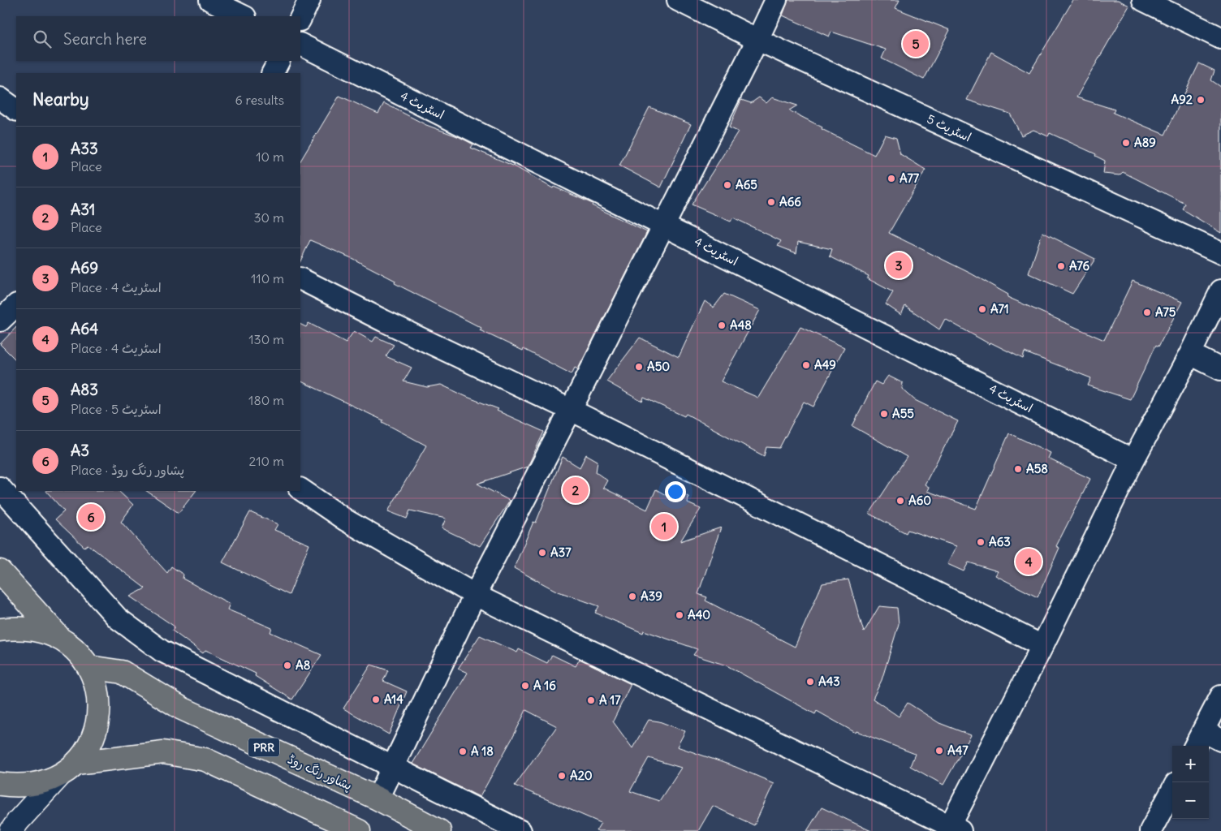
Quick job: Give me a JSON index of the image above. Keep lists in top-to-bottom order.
{
  "streets": {
    "highway": ["PRR", "پشاور رنگ روڈ"],
    "street": ["اسٹریٹ 4", "اسٹریٹ 5"]
  },
  "places": [
    "A92",
    "A89",
    "A77",
    "A65",
    "A66",
    "A76",
    "A71",
    "A75",
    "A48",
    "A49",
    "A50",
    "A55",
    "A58",
    "A60",
    "A63",
    "A37",
    "A39",
    "A40",
    "A8",
    "A43",
    "A 16",
    "A14",
    "A 17",
    "A47",
    "A 18",
    "A20"
  ],
  "page": {
    "search": "Search here",
    "pins": [
      "5",
      "3",
      "2",
      "6",
      "1",
      "4"
    ],
    "heading": ["Nearby", "6 results"],
    "list": [
      {
        "mark": "1",
        "name": "A33",
        "note": "Place",
        "value": "10 m"
      },
      {
        "mark": "2",
        "name": "A31",
        "note": "Place",
        "value": "30 m"
      },
      {
        "mark": "3",
        "name": "A69",
        "note": "Place · اسٹریٹ 4",
        "value": "110 m"
      },
      {
        "mark": "4",
        "name": "A64",
        "note": "Place · اسٹریٹ 4",
        "value": "130 m"
      },
      {
        "mark": "5",
        "name": "A83",
        "note": "Place · اسٹریٹ 5",
        "value": "180 m"
      },
      {
        "mark": "6",
        "name": "A3",
        "note": "Place · پشاور رنگ روڈ",
        "value": "210 m"
      }
    ],
    "map_buttons": ["+", "−"]
  }
}
